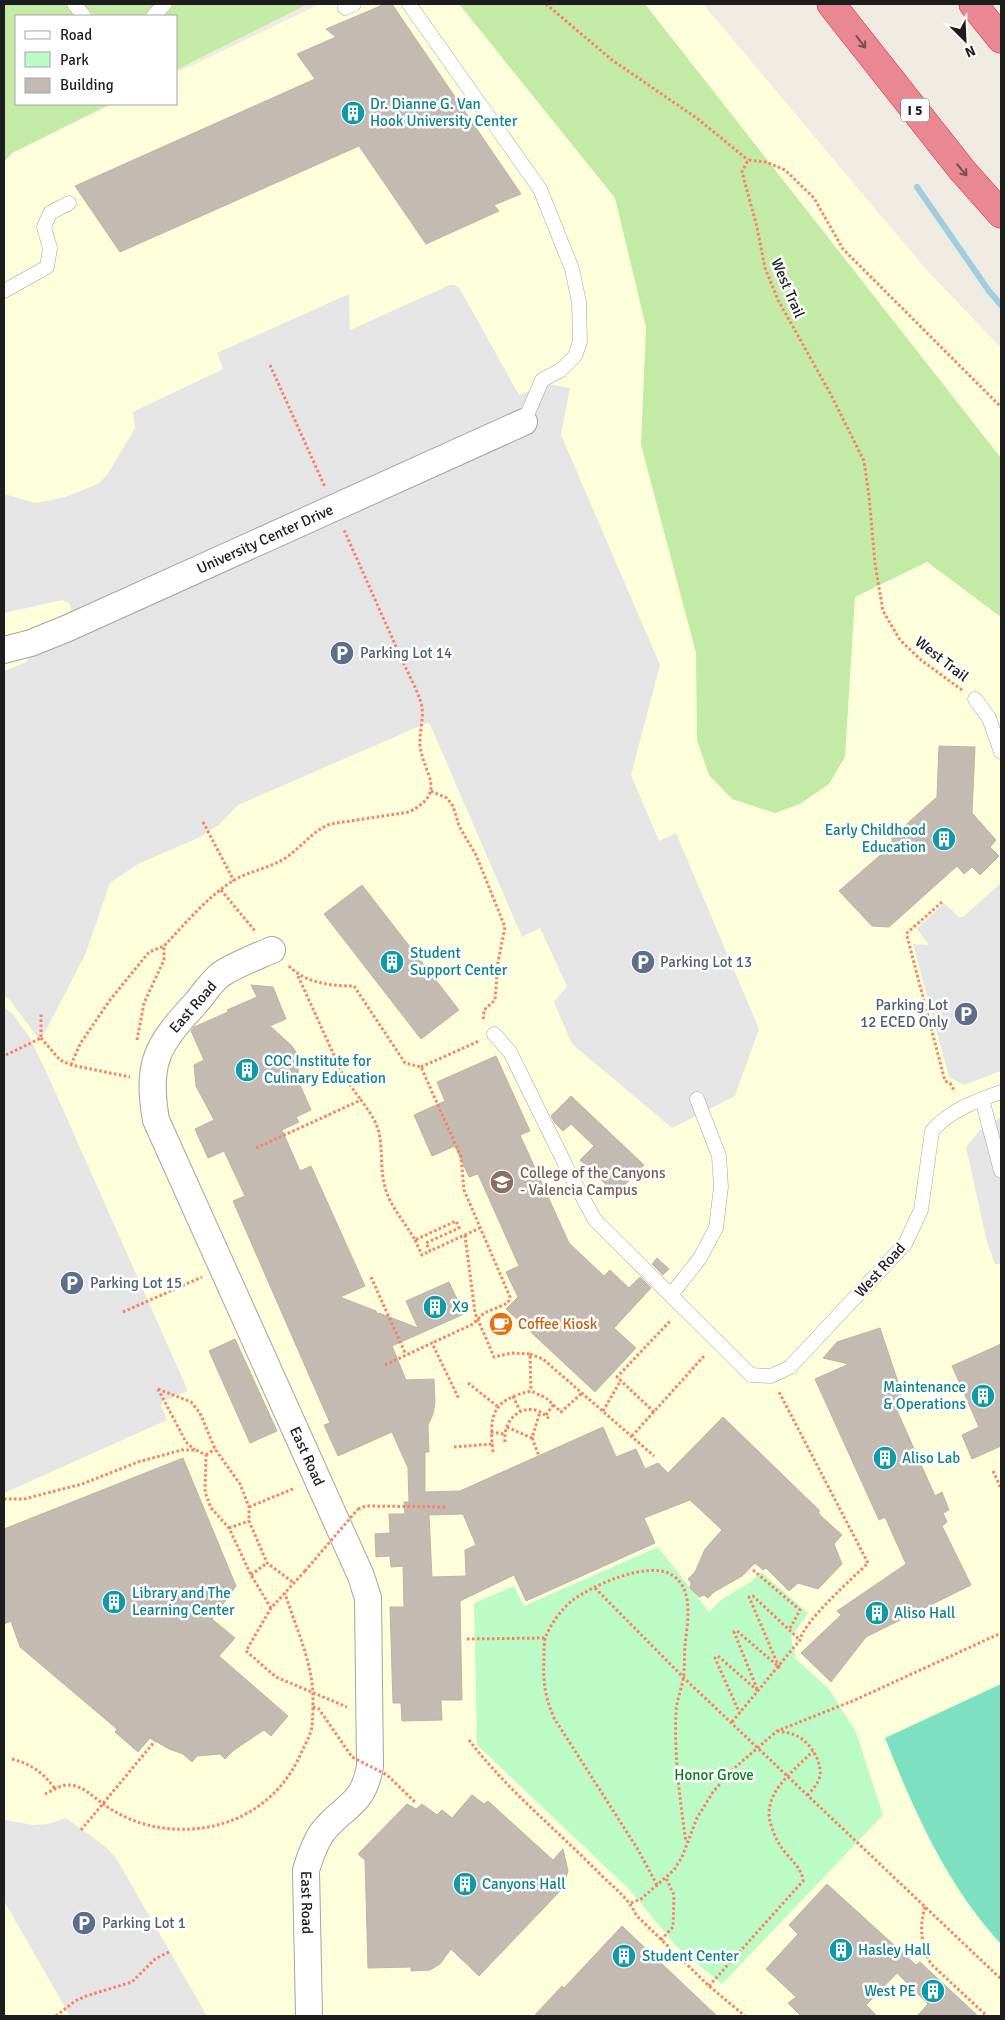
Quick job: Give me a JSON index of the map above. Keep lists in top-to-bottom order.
{
  "streets": {
    "highway": ["I 5"],
    "street": ["University Center Drive", "East Road"],
    "lane": ["West Road"],
    "path": ["West Trail"]
  },
  "parks": ["Honor Grove"],
  "places": {
    "building": [
      "Dr. Dianne G. Van Hook University Center",
      "Early Childhood Education",
      "Student Support Center",
      "COC Institute for Culinary Education",
      "X9",
      "Maintenance & Operations",
      "Aliso Lab",
      "Library and The Learning Center",
      "Aliso Hall",
      "Canyons Hall",
      "Hasley Hall",
      "Student Center",
      "West PE"
    ],
    "parking": [
      "Parking Lot 14",
      "Parking Lot 13",
      "Parking Lot 12 ECED Only",
      "Parking Lot 15",
      "Parking Lot 1"
    ],
    "school or university": ["College of the Canyons - Valencia Campus"],
    "cafe": ["Coffee Kiosk"]
  },
  "legend": ["Road", "Park", "Building"],
  "north": "bottom right"
}
